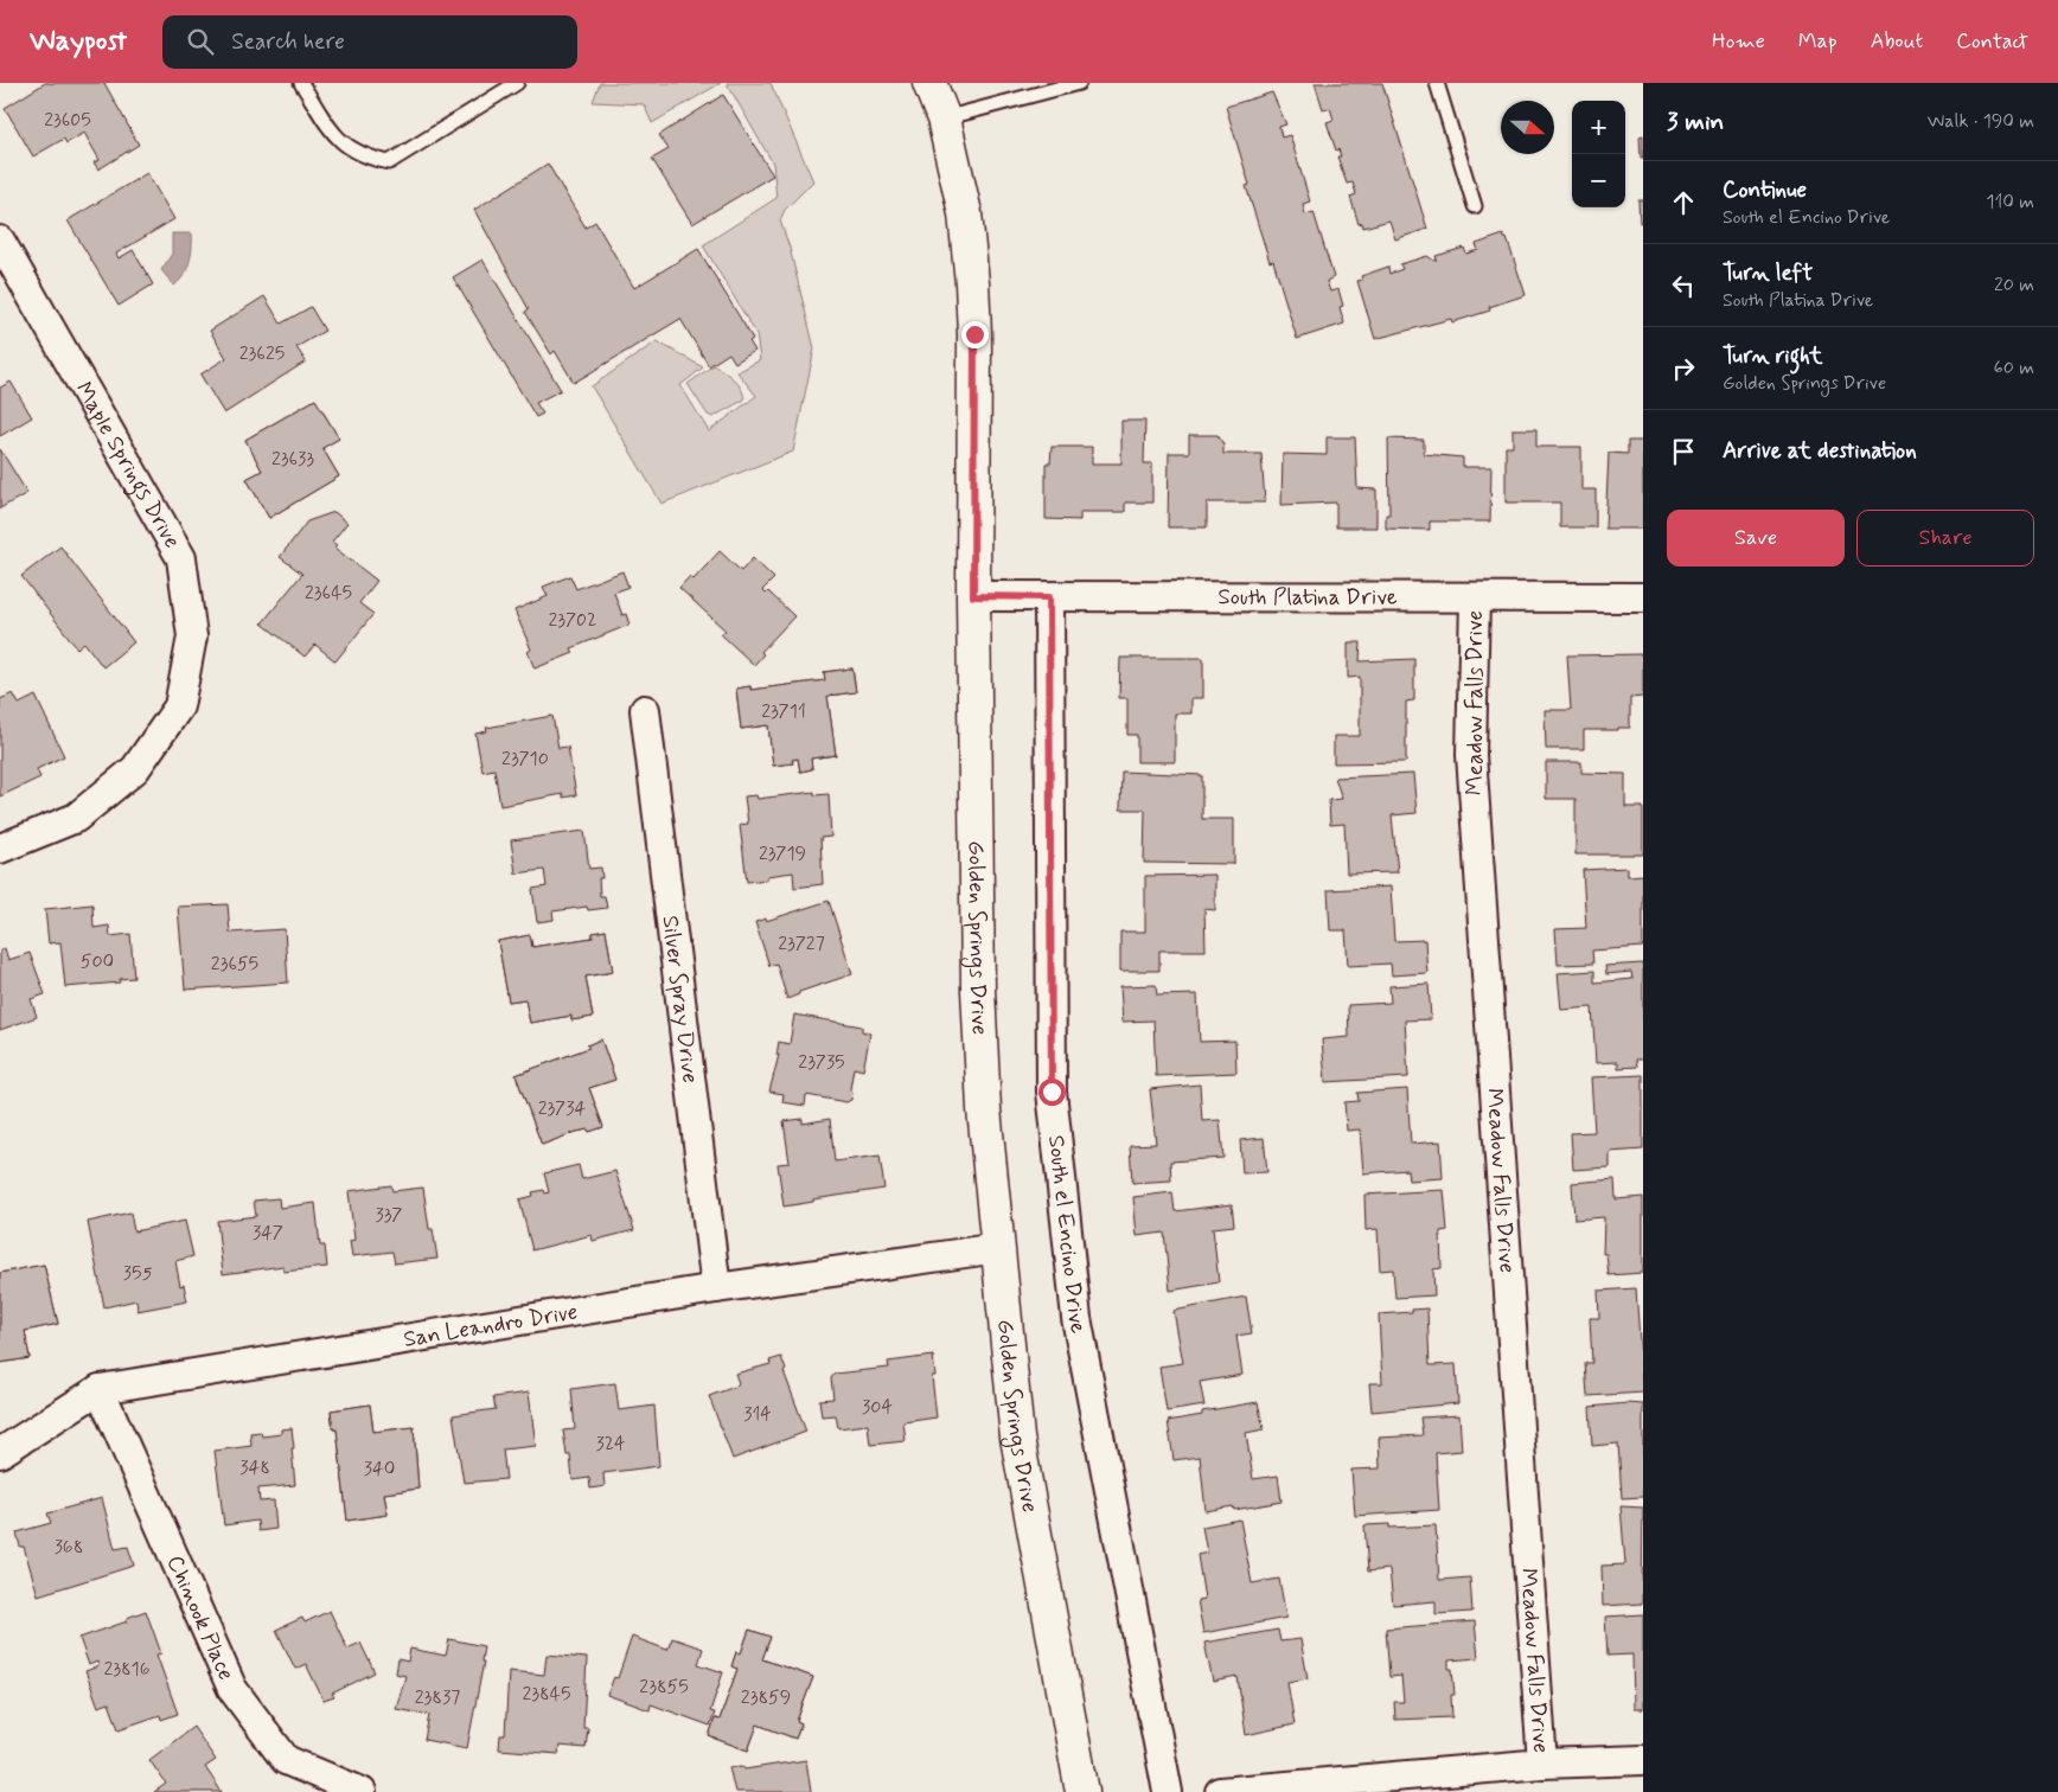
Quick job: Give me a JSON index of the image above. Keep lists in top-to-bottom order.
{
  "streets": {
    "main road": ["Golden Springs Drive"],
    "street": [
      "Maple Springs Drive",
      "South Platina Drive",
      "Meadow Falls Drive",
      "Silver Spray Drive",
      "South el Encino Drive",
      "San Leandro Drive",
      "Chinook Place"
    ]
  },
  "crossings": [
    ["South Platina Drive", "Meadow Falls Drive"],
    ["South Platina Drive", "Golden Springs Drive"],
    ["South Platina Drive", "South el Encino Drive"],
    ["Golden Springs Drive", "San Leandro Drive"],
    ["Silver Spray Drive", "San Leandro Drive"],
    ["San Leandro Drive", "Chinook Place"]
  ],
  "house_numbers": [
    "23605",
    "23625",
    "23633",
    "23645",
    "23702",
    "23711",
    "23710",
    "23719",
    "23727",
    "500",
    "23655",
    "23735",
    "23734",
    "337",
    "347",
    "355",
    "304",
    "314",
    "324",
    "348",
    "340",
    "368",
    "23816",
    "23855",
    "23845",
    "23837",
    "23859"
  ],
  "north": "right",
  "page": {
    "header": "Waypost",
    "search": "Search here",
    "nav": [
      "Home",
      "Map",
      "About",
      "Contact"
    ],
    "heading": ["3 min", "Walk · 190 m"],
    "map_buttons": ["+", "−"],
    "list": [
      ["Continue", "South el Encino Drive", "110 m"],
      ["Turn left", "South Platina Drive", "20 m"],
      ["Turn right", "Golden Springs Drive", "60 m"],
      "Arrive at destination"
    ],
    "buttons": ["Save", "Share"]
  }
}
